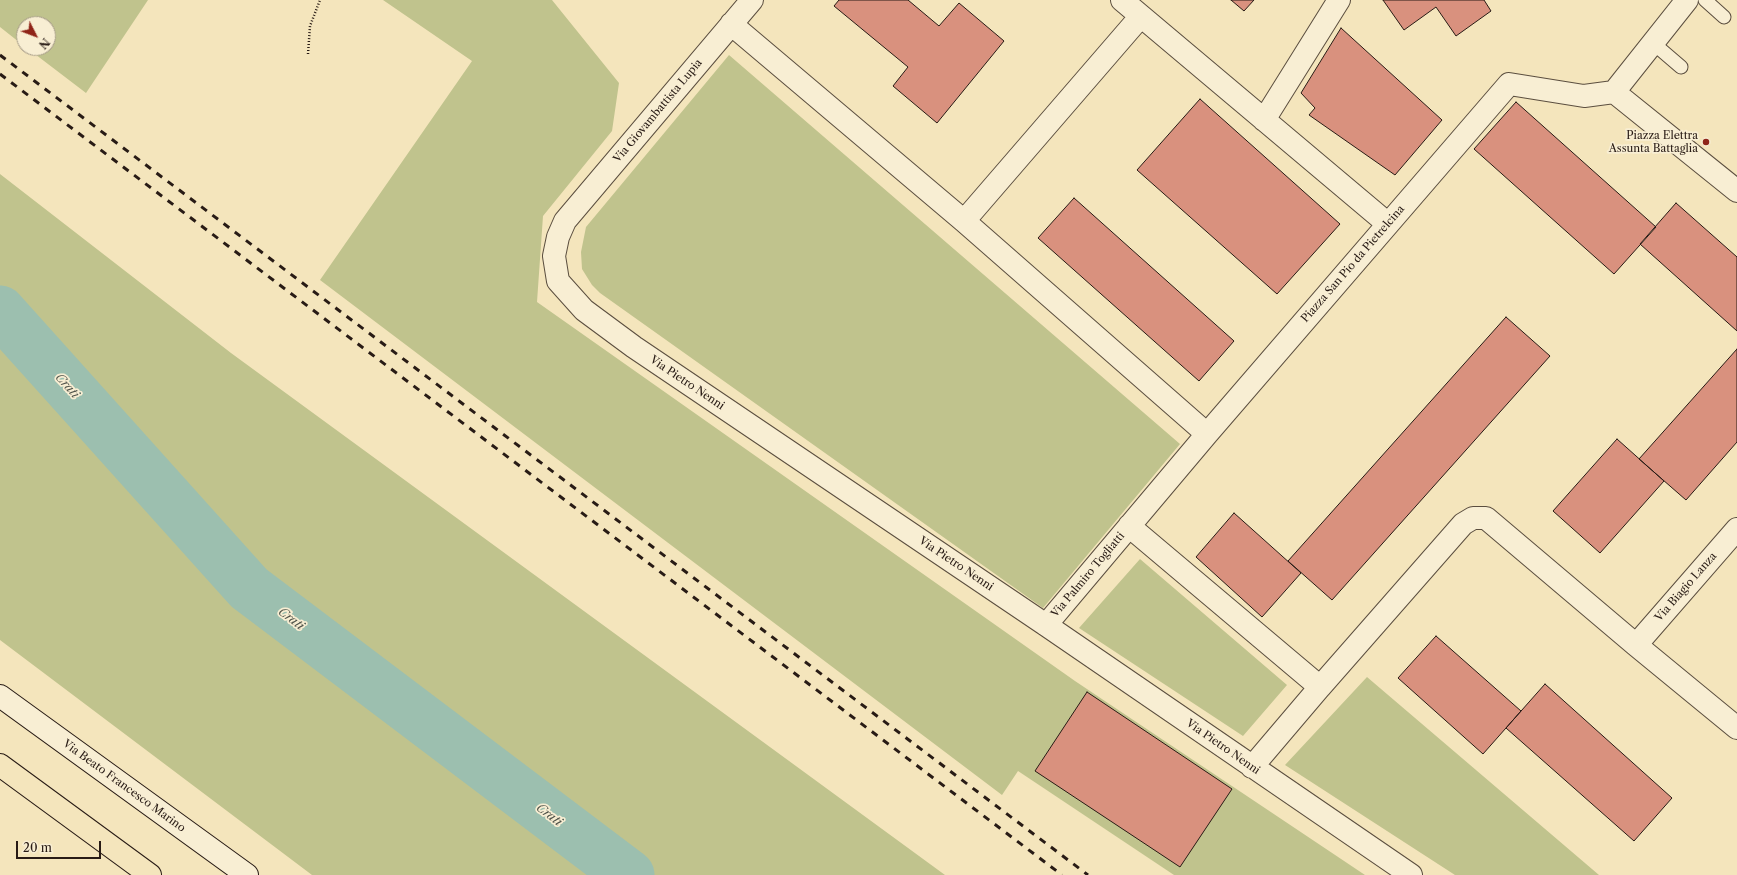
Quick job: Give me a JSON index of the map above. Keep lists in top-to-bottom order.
{
  "streets": {
    "street": [
      "Via Giovambattista Lupia",
      "Piazza San Pio da Pietrelcina",
      "Via Pietro Nenni",
      "Via Palmiro Togliatti",
      "Via Biagio Lanza",
      "Via Beato Francesco Marino"
    ]
  },
  "crossings": [
    ["Via Giovambattista Lupia", "Via Pietro Nenni"],
    ["Piazza San Pio da Pietrelcina", "Via Palmiro Togliatti"],
    ["Via Pietro Nenni", "Via Palmiro Togliatti"]
  ],
  "water": ["Crati"],
  "places": ["Piazza Elettra Assunta Battaglia"],
  "scale_bar": "20 m",
  "north": "bottom right"
}
